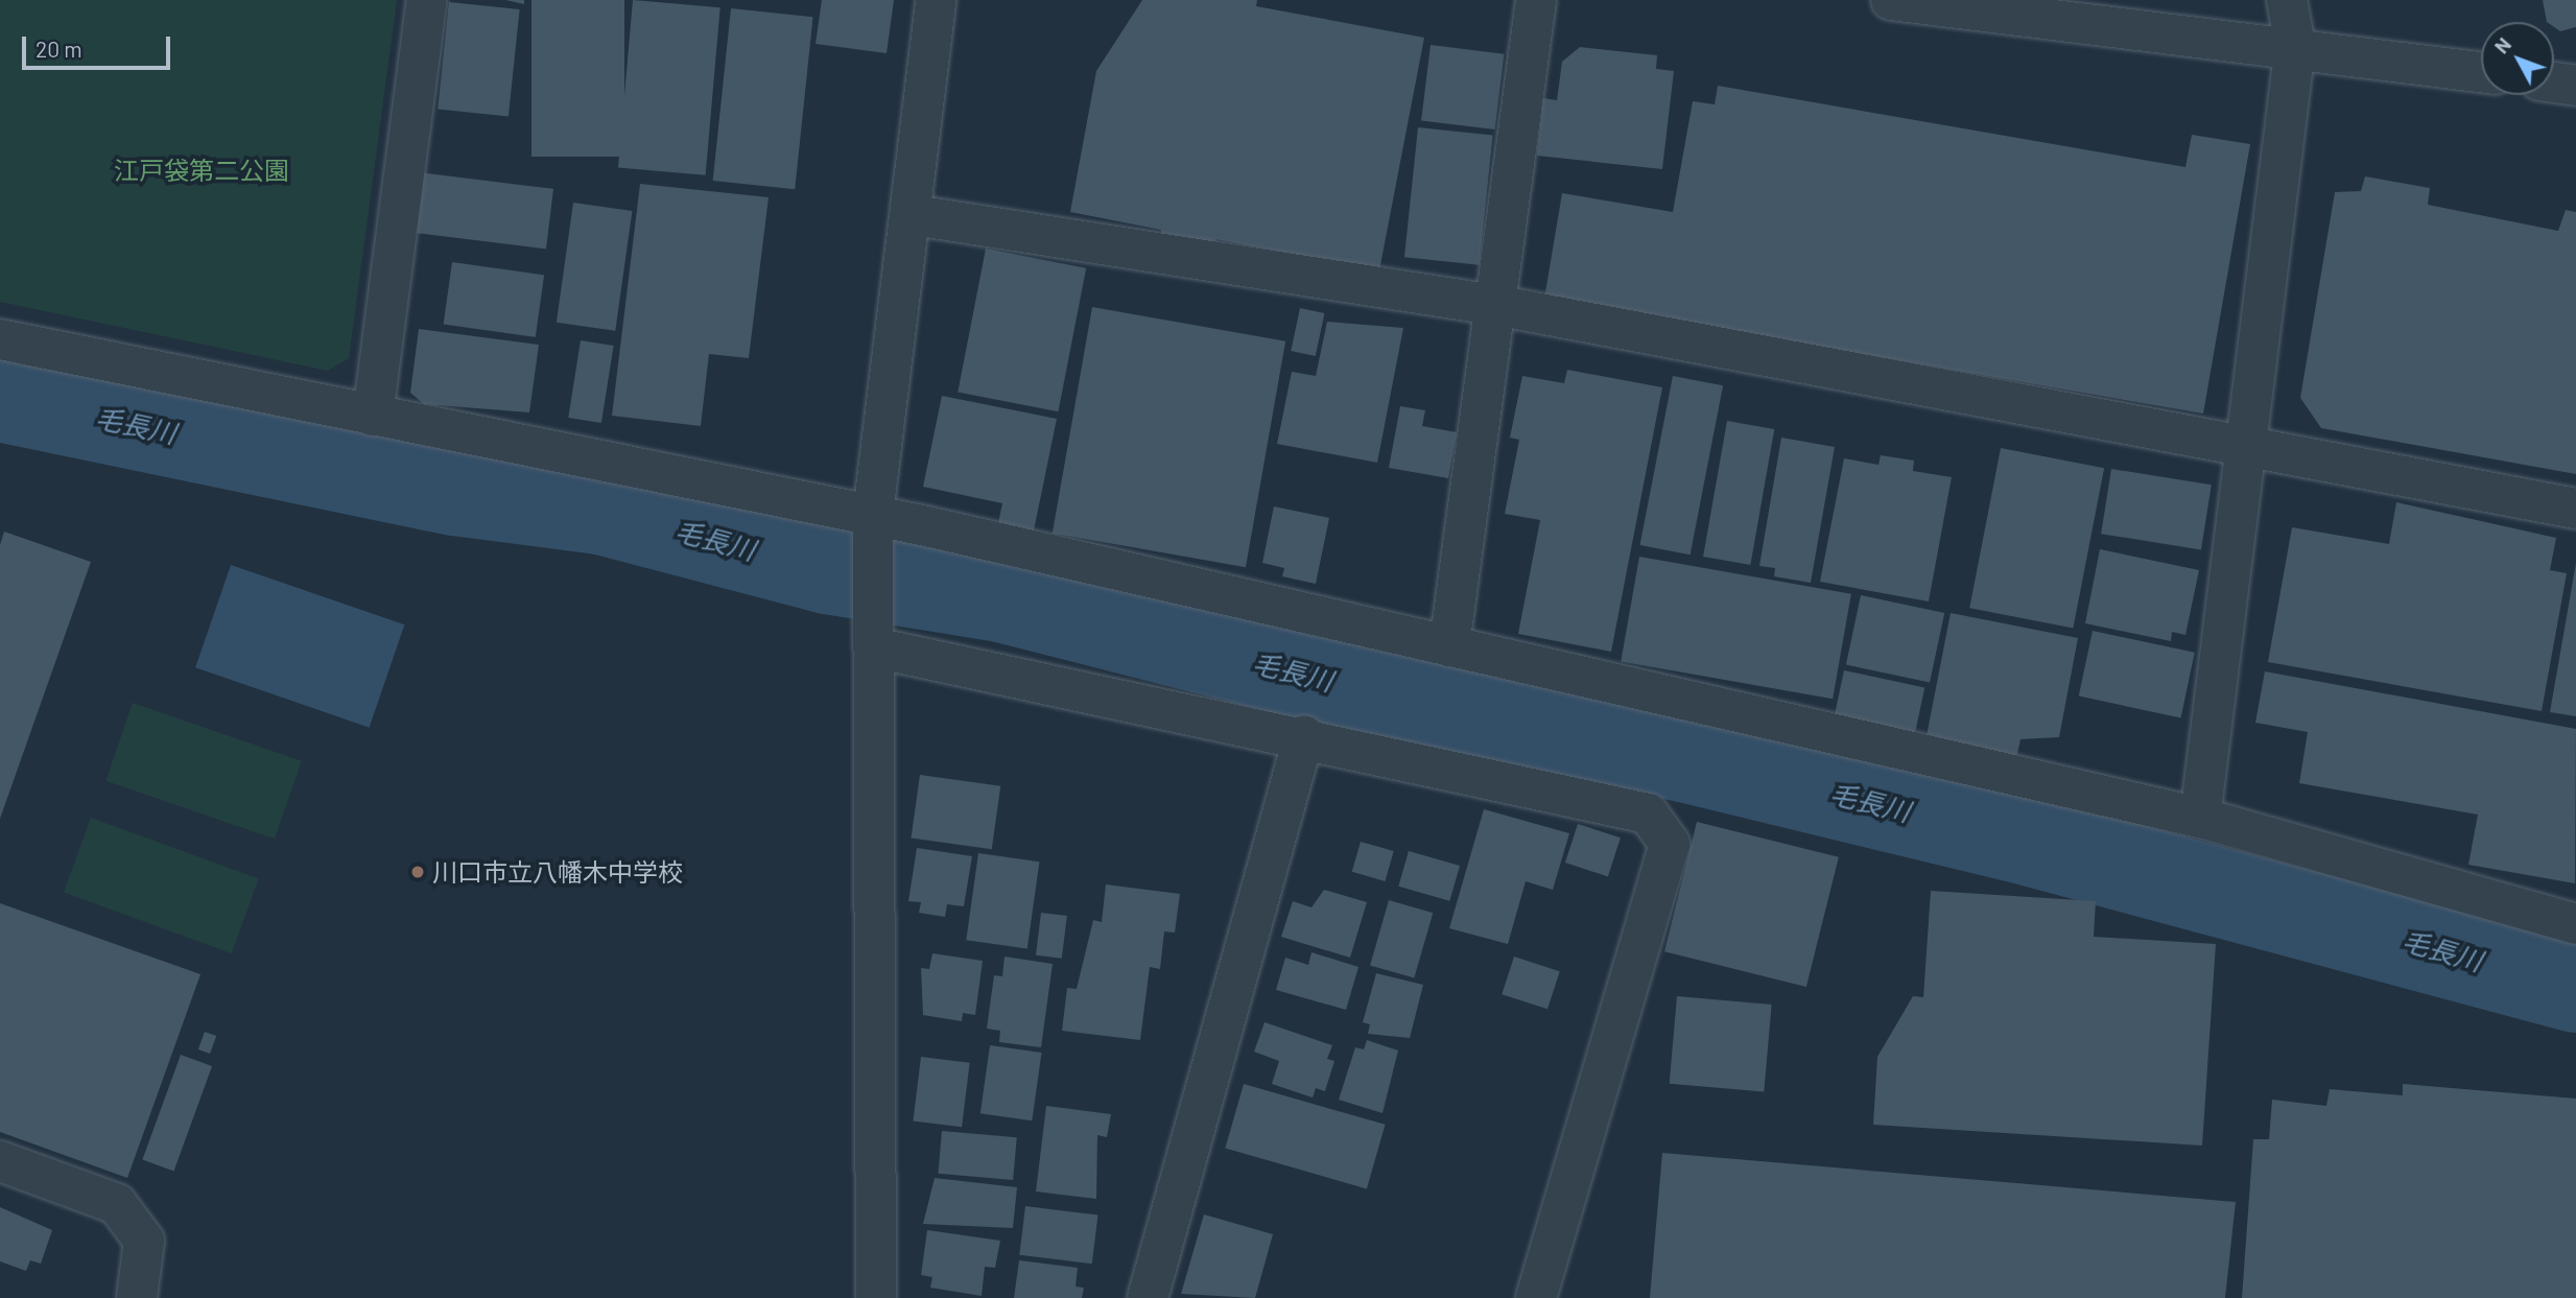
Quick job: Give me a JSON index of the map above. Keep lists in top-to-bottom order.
{
  "water": ["毛長川"],
  "parks": ["江戸袋第二公園"],
  "places": ["川口市立八幡木中学校"],
  "scale_bar": "20 m",
  "north": "top left"
}
